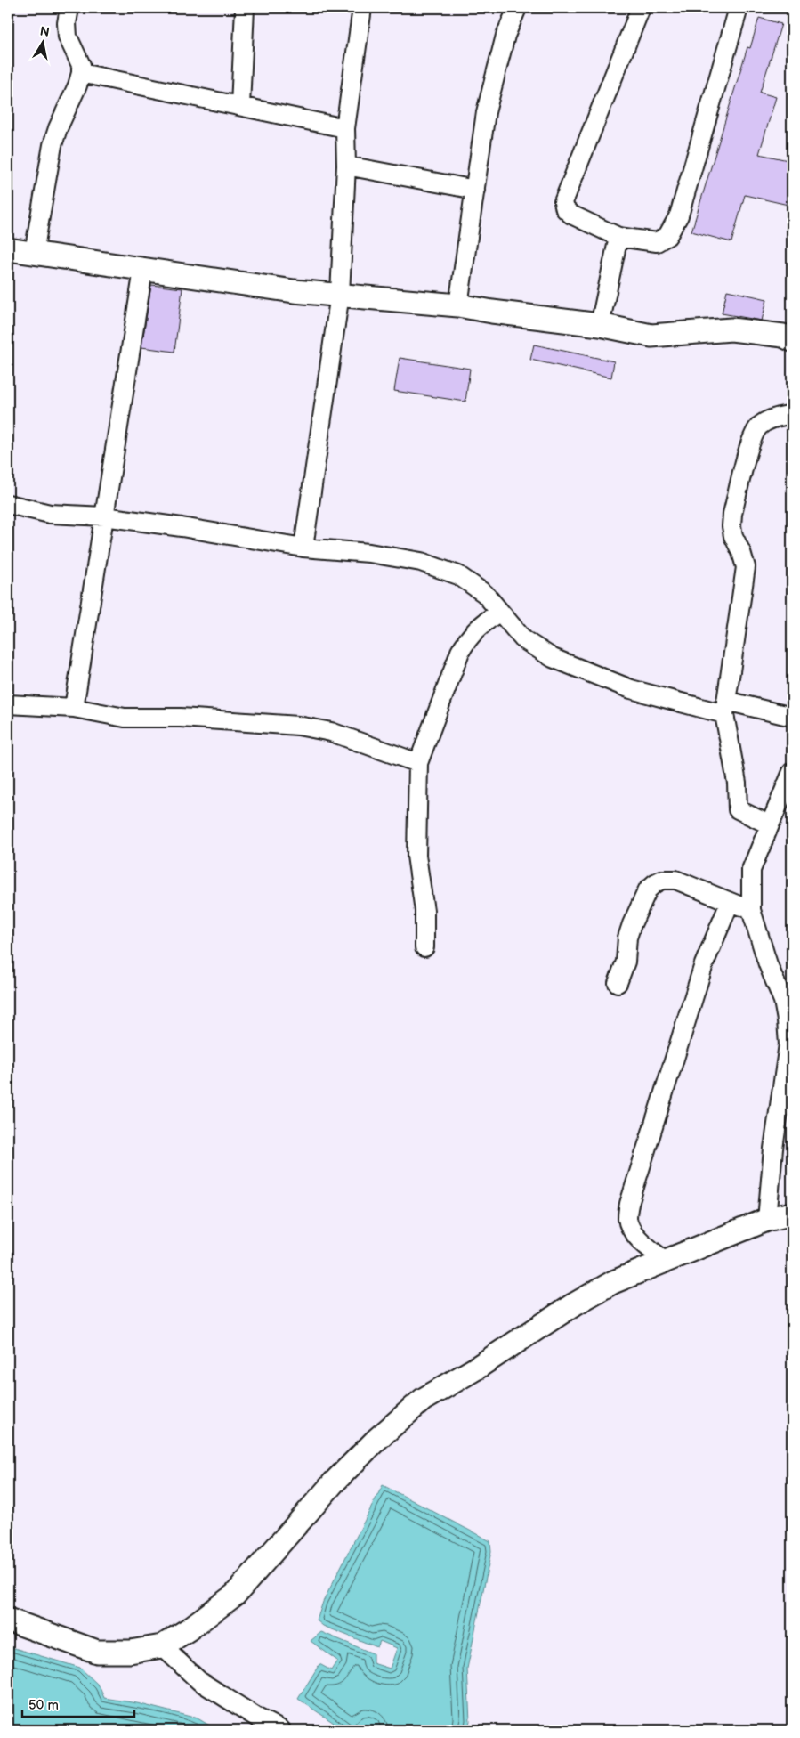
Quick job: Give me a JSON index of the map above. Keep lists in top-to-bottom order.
{
  "scale_bar": "50 m",
  "north": "top"
}
